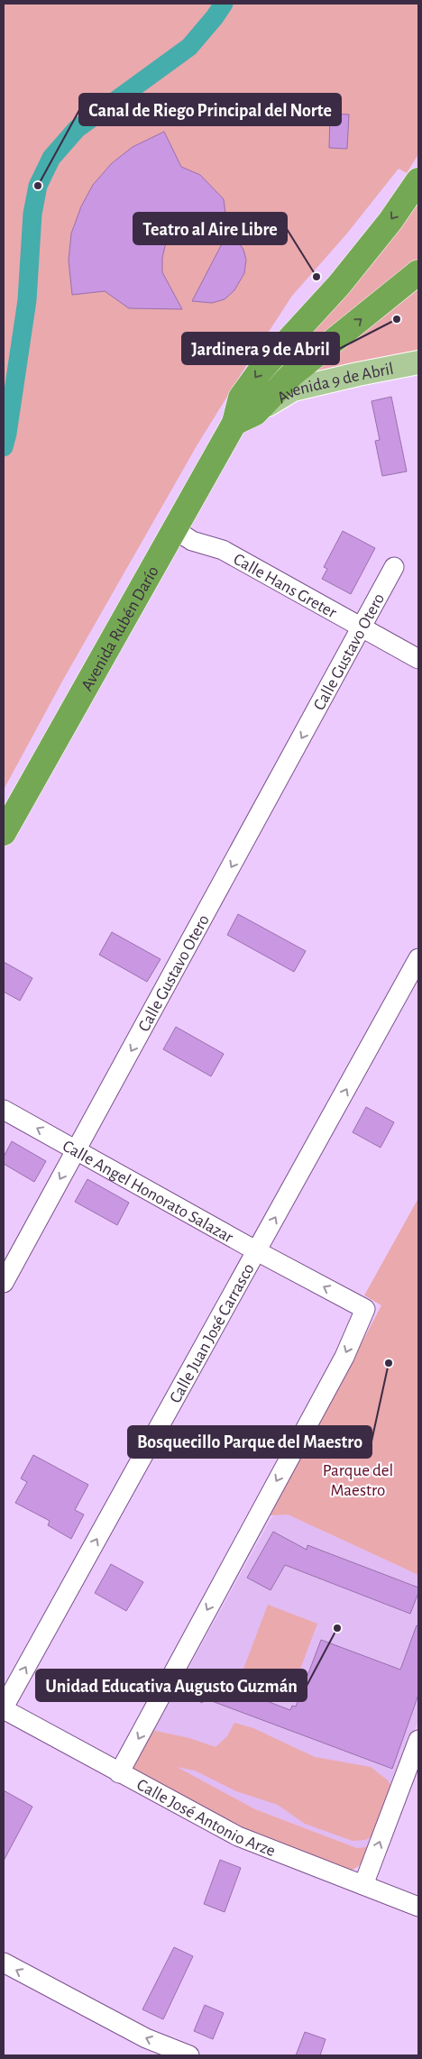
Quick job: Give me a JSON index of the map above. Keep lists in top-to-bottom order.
{
  "streets": {
    "highway": ["Avenida Rubén Darío"],
    "main road": ["Avenida 9 de Abril"],
    "street": [
      "Calle Hans Greter",
      "Calle Gustavo Otero",
      "Calle Angel Honorato Salazar",
      "Calle Juan José Carrasco",
      "Calle José Antonio Arze"
    ]
  },
  "crossings": [
    ["Avenida 9 de Abril", "Avenida Rubén Darío"],
    ["Calle Hans Greter", "Avenida Rubén Darío"],
    ["Calle Hans Greter", "Calle Gustavo Otero"],
    ["Calle Gustavo Otero", "Calle Angel Honorato Salazar"],
    ["Calle Angel Honorato Salazar", "Calle Juan José Carrasco"],
    ["Calle Angel Honorato Salazar", "Calle José Antonio Arze"],
    ["Calle Juan José Carrasco", "Calle José Antonio Arze"]
  ],
  "one_way": ["Calle Gustavo Otero", "Calle Juan José Carrasco"],
  "parks": ["Parque del Maestro"],
  "places": [
    "Canal de Riego Principal del Norte",
    "Teatro al Aire Libre",
    "Jardinera 9 de Abril",
    "Bosquecillo Parque del Maestro",
    "Unidad Educativa Augusto Guzmán"
  ]
}
